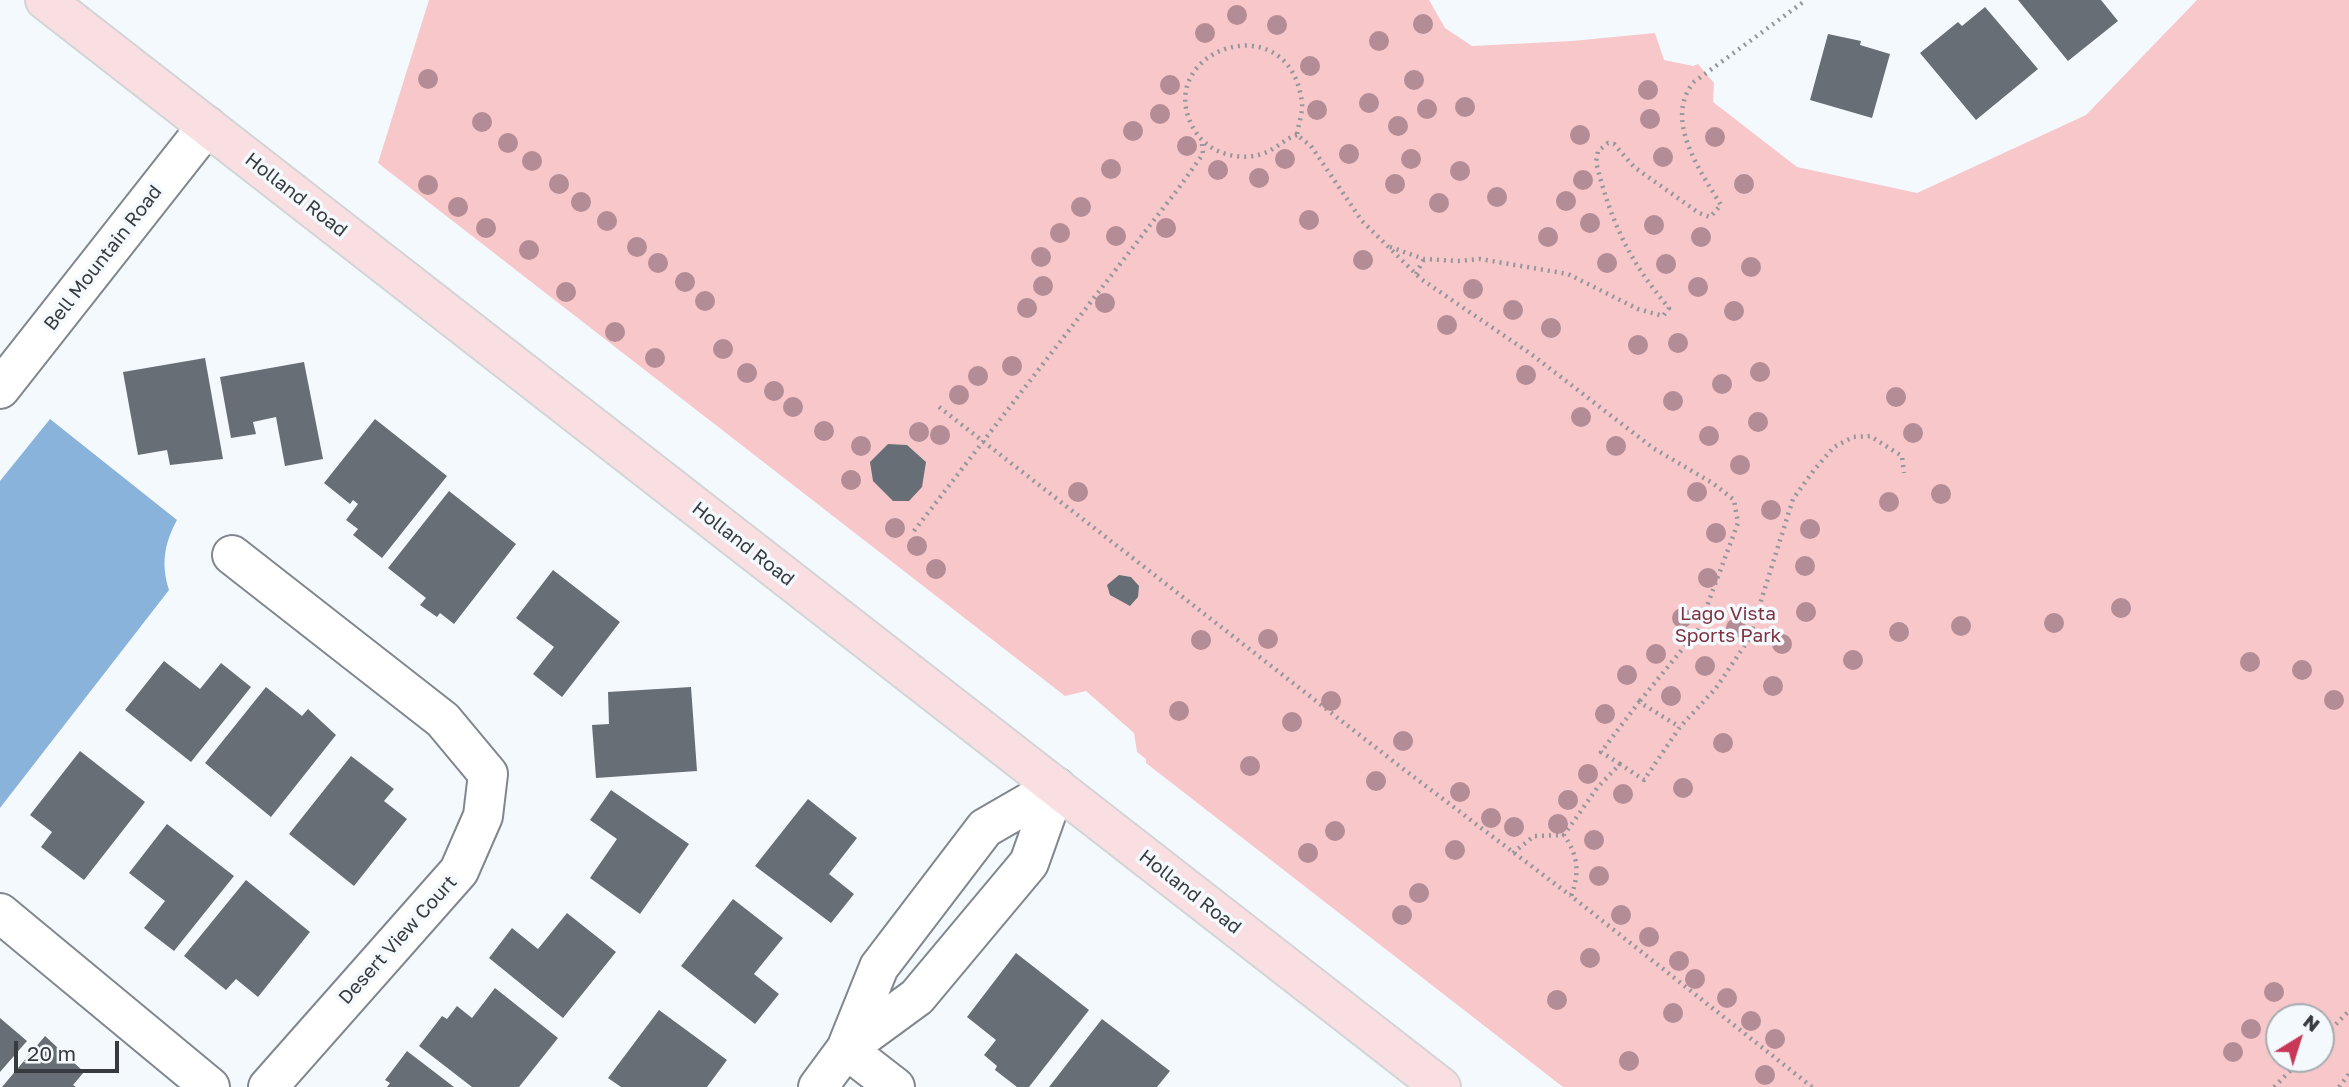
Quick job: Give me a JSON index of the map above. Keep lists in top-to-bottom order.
{
  "streets": {
    "main road": ["Holland Road"],
    "street": ["Bell Mountain Road", "Desert View Court"]
  },
  "crossings": [
    ["Holland Road", "Bell Mountain Road"]
  ],
  "parks": ["Lago Vista Sports Park"],
  "scale_bar": "20 m",
  "north": "top right"
}
